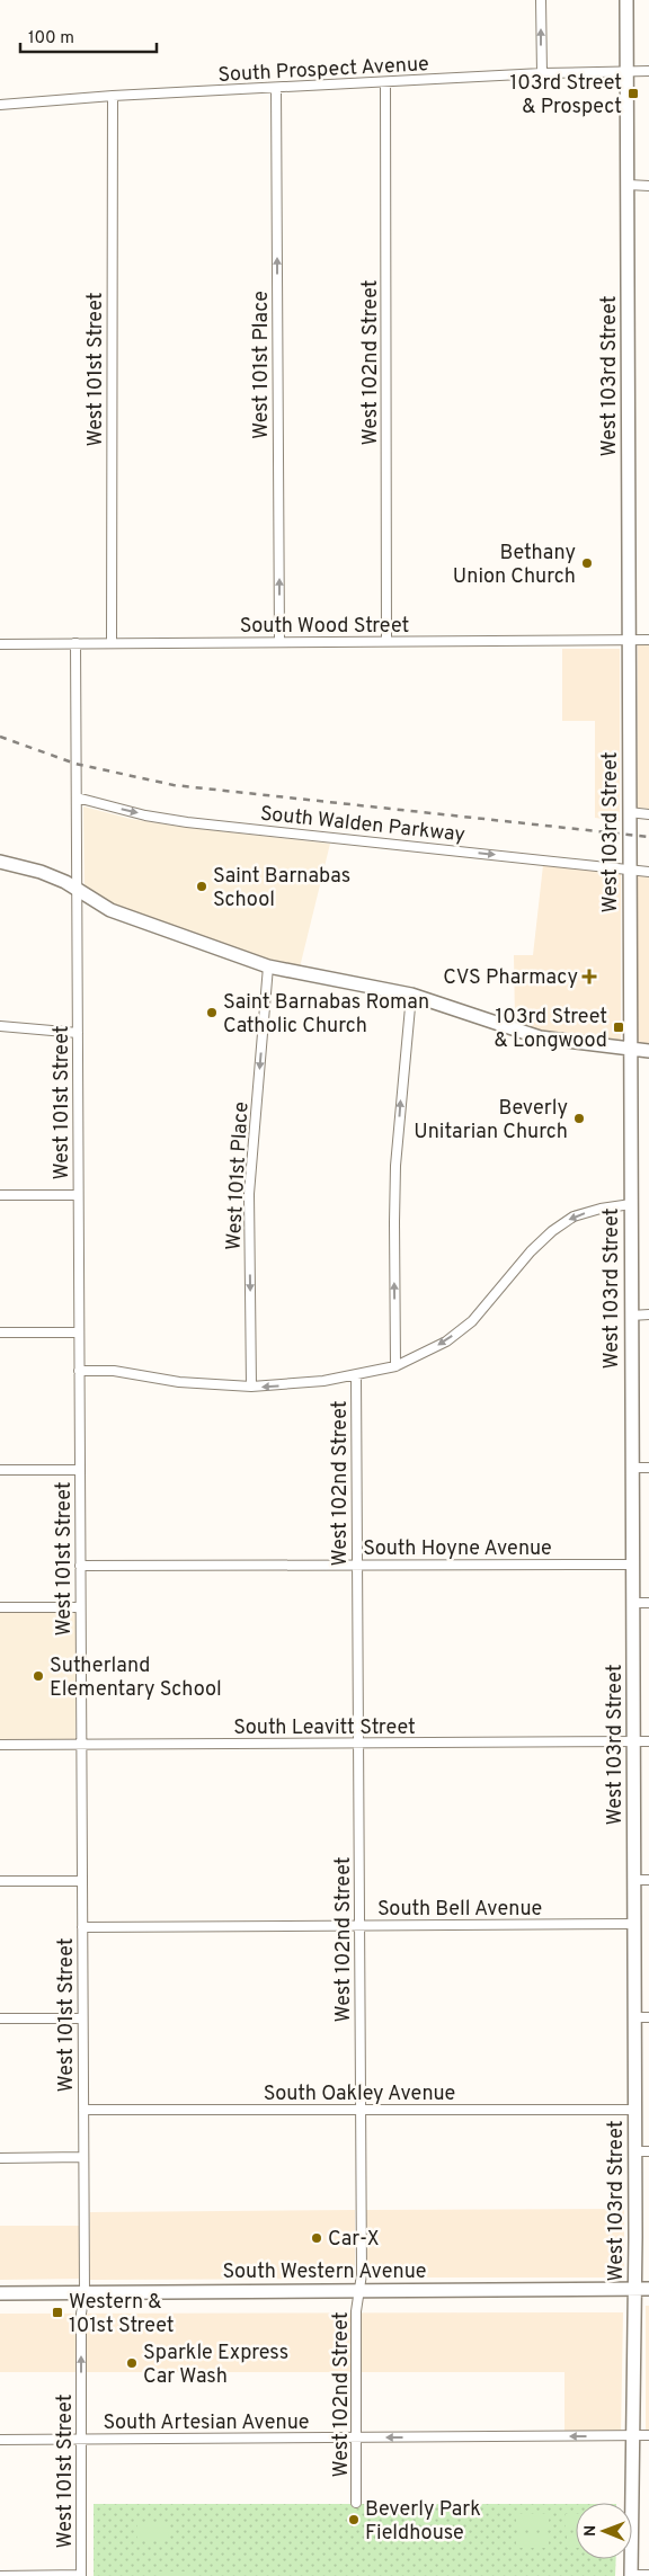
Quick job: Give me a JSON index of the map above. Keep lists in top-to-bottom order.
{
  "streets": {
    "main road": ["West 103rd Street", "South Western Avenue"],
    "street": [
      "South Prospect Avenue",
      "West 102nd Street",
      "West 101st Place",
      "West 101st Street",
      "South Wood Street",
      "South Walden Parkway",
      "South Hoyne Avenue",
      "South Leavitt Street",
      "South Bell Avenue",
      "South Oakley Avenue",
      "South Artesian Avenue"
    ]
  },
  "crossings": [
    ["South Prospect Avenue", "West 102nd Street"],
    ["South Prospect Avenue", "West 101st Place"],
    ["South Prospect Avenue", "West 101st Street"],
    ["South Prospect Avenue", "West 103rd Street"],
    ["West 102nd Street", "South Wood Street"],
    ["West 102nd Street", "South Hoyne Avenue"],
    ["West 102nd Street", "South Leavitt Street"],
    ["West 102nd Street", "South Bell Avenue"],
    ["West 102nd Street", "South Oakley Avenue"],
    ["West 102nd Street", "South Western Avenue"],
    ["West 102nd Street", "South Artesian Avenue"],
    ["West 101st Place", "South Wood Street"],
    ["West 101st Street", "South Wood Street"],
    ["West 101st Street", "South Walden Parkway"],
    ["West 101st Street", "South Hoyne Avenue"],
    ["West 101st Street", "South Leavitt Street"],
    ["West 101st Street", "South Bell Avenue"],
    ["West 101st Street", "South Oakley Avenue"],
    ["West 101st Street", "South Western Avenue"],
    ["West 101st Street", "South Artesian Avenue"],
    ["West 103rd Street", "South Wood Street"],
    ["West 103rd Street", "South Walden Parkway"],
    ["West 103rd Street", "South Hoyne Avenue"],
    ["West 103rd Street", "South Leavitt Street"],
    ["West 103rd Street", "South Bell Avenue"],
    ["West 103rd Street", "South Oakley Avenue"],
    ["West 103rd Street", "South Western Avenue"],
    ["West 103rd Street", "South Artesian Avenue"]
  ],
  "one_way": ["South Walden Parkway", "South Artesian Avenue"],
  "places": {
    "transit": ["103rd Street & Prospect", "103rd Street & Longwood", "Western & 101st Street"],
    "other": [
      "Bethany Union Church",
      "Saint Barnabas School",
      "Saint Barnabas Roman Catholic Church",
      "Beverly Unitarian Church",
      "Sutherland Elementary School",
      "Car-X",
      "Sparkle Express Car Wash",
      "Beverly Park Fieldhouse"
    ],
    "health": ["CVS Pharmacy"]
  },
  "scale_bar": "100 m",
  "north": "left"
}
